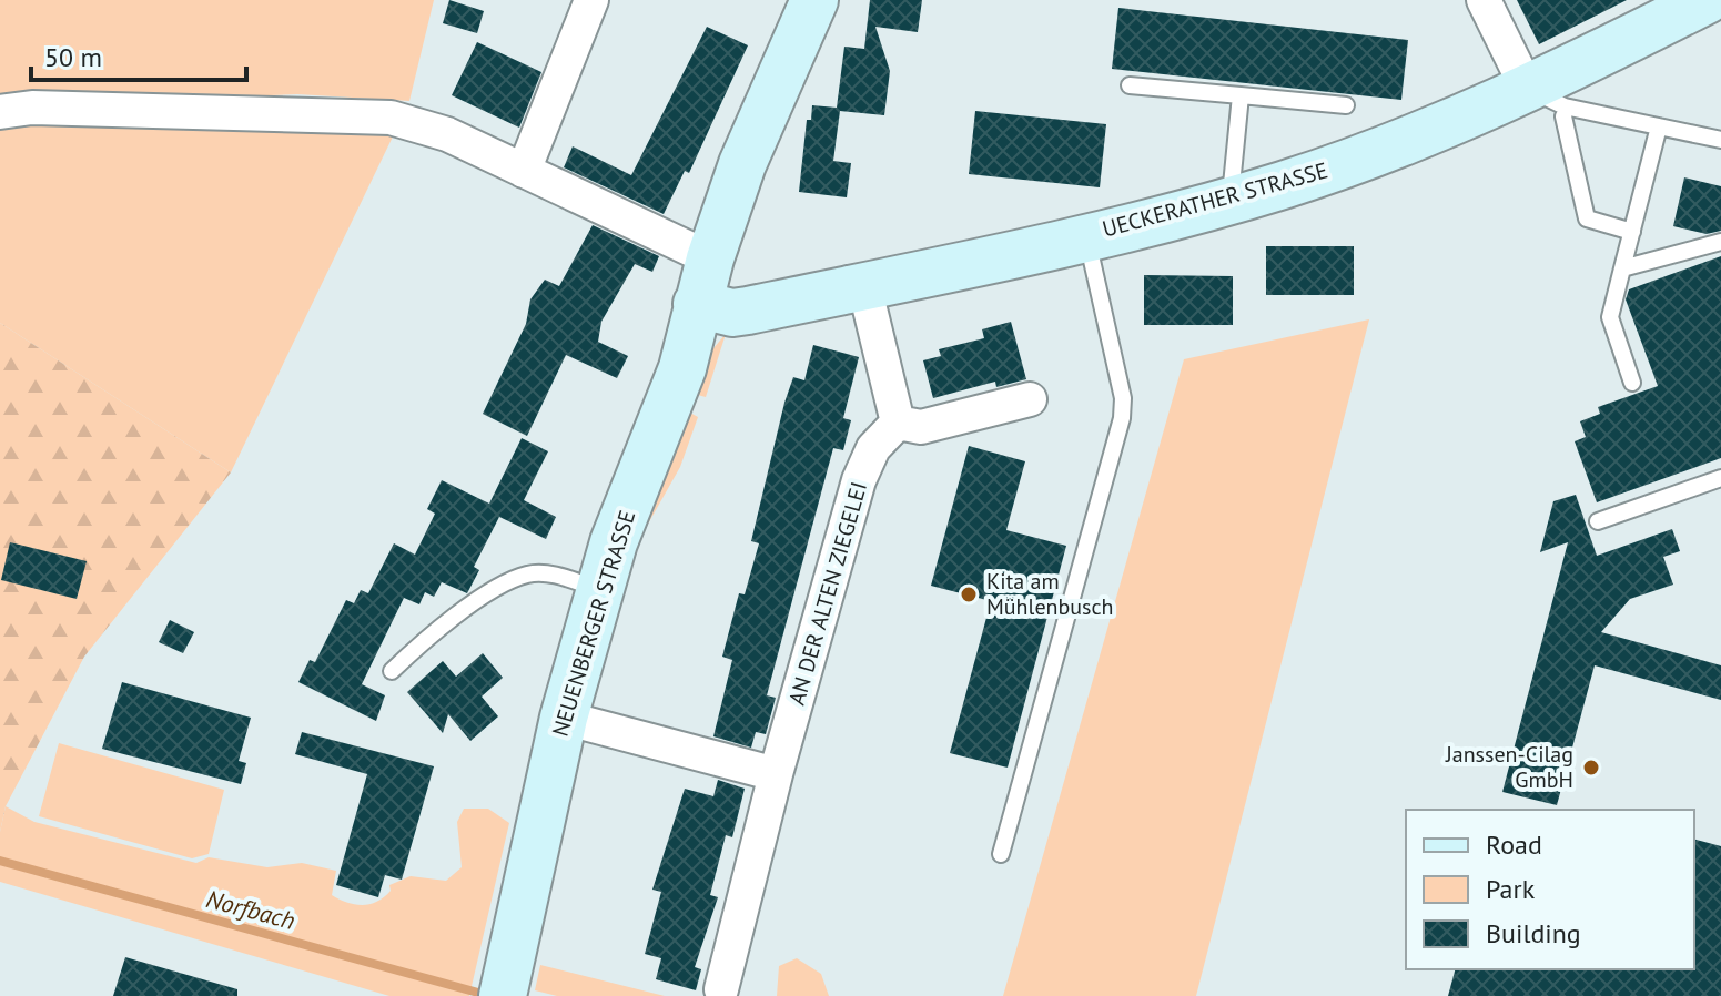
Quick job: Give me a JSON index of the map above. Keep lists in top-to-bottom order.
{
  "streets": {
    "street": ["UECKERATHER STRASSE", "AN DER ALTEN ZIEGELEI", "NEUENBERGER STRASSE"]
  },
  "crossings": [
    ["UECKERATHER STRASSE", "NEUENBERGER STRASSE"]
  ],
  "water": ["Norfbach"],
  "places": ["Kita am Mühlenbusch", "Janssen-Cilag GmbH"],
  "legend": ["Road", "Park", "Building"],
  "scale_bar": "50 m"
}
